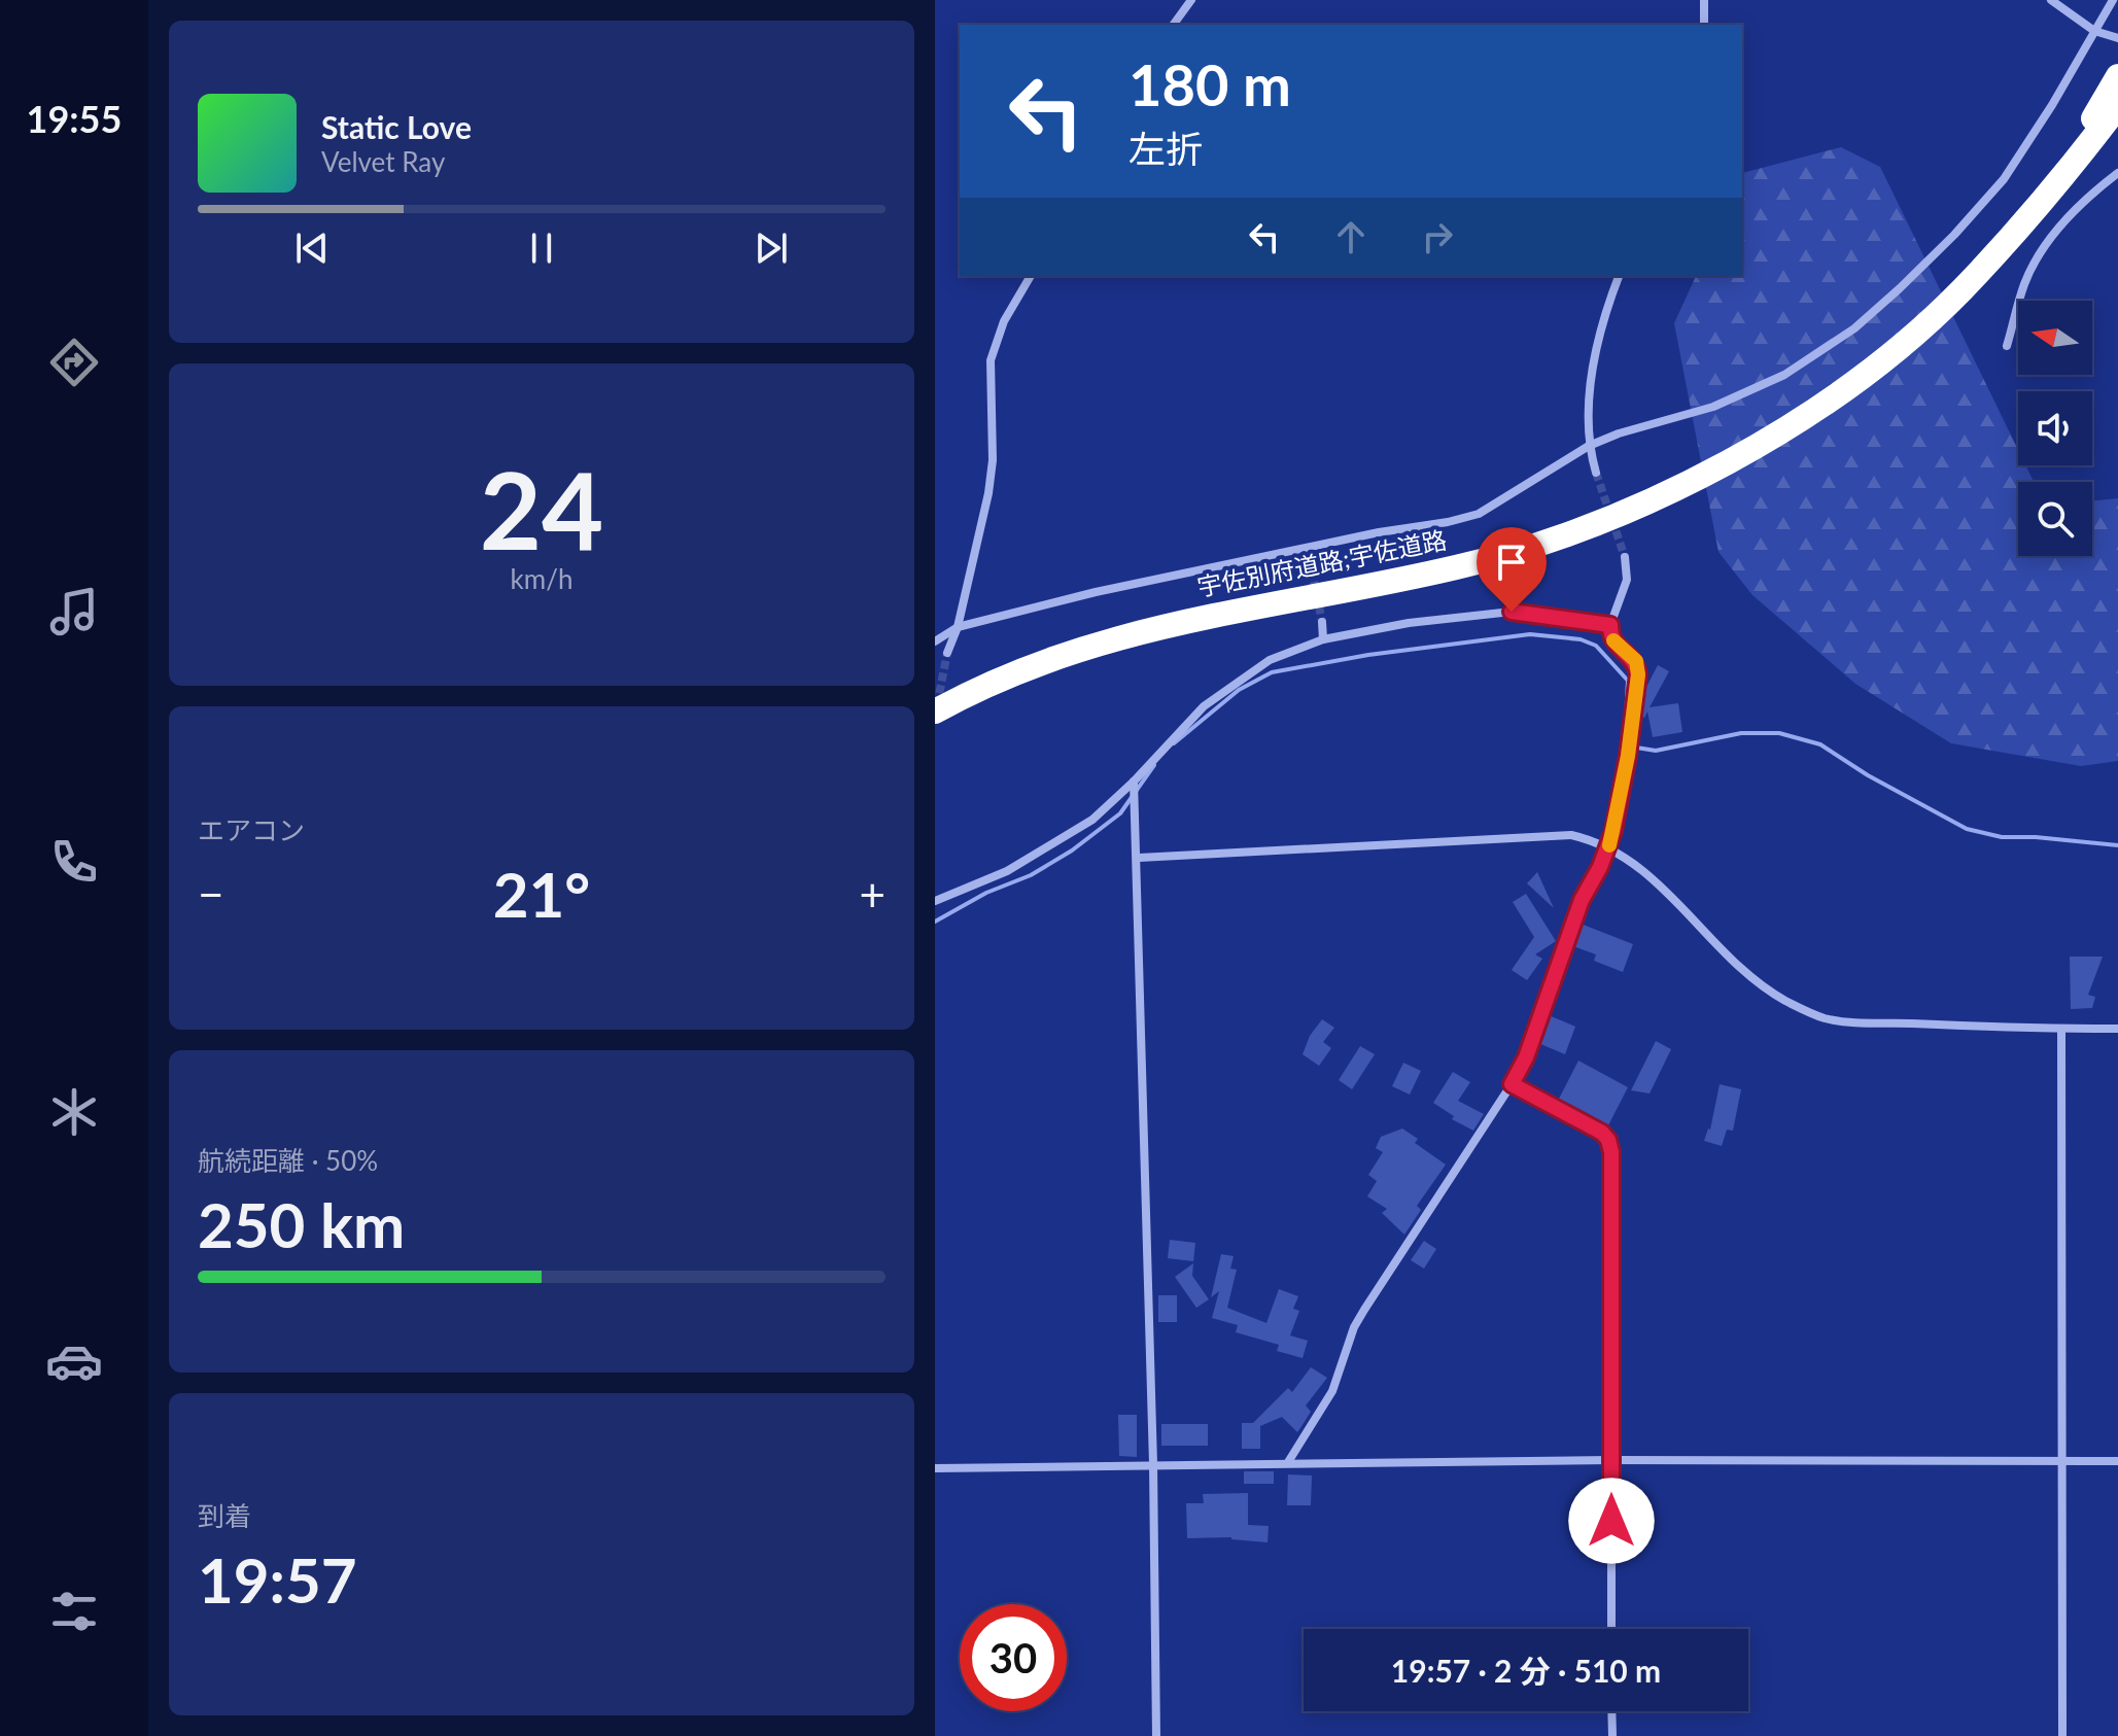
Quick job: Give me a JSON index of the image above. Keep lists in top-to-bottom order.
{
  "streets": {
    "highway": ["宇佐別府道路;宇佐道路"]
  },
  "north": "left",
  "page": {
    "tabs": "19:55",
    "turn": ["180 m", "左折"],
    "song": ["Static Love", "Velvet Ray"],
    "tile": [
      ["24", "km/h"],
      "エアコン",
      ["航続距離 · 50%", "250 km"],
      ["到着", "19:57"]
    ],
    "heat": ["−", "21°", "+"],
    "limit": "30",
    "trip": "19:57 · 2 分 · 510 m"
  }
}
